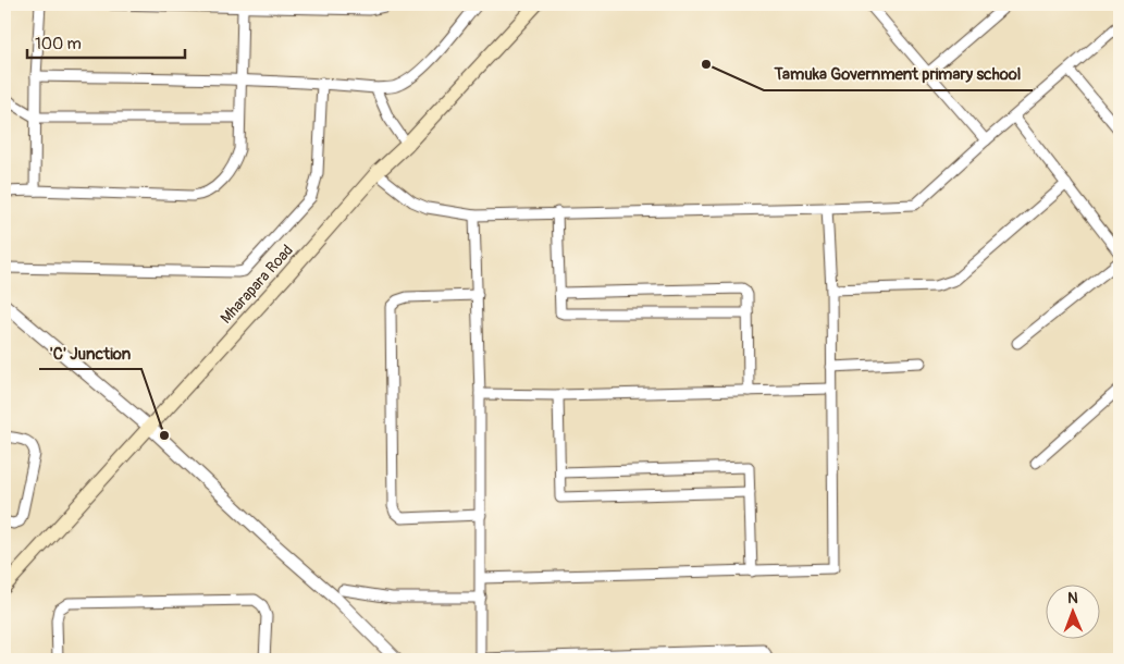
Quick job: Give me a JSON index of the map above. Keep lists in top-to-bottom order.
{
  "streets": {
    "main road": ["Mharapara Road"]
  },
  "places": ["Tamuka Government primary school", "'C' Junction"],
  "scale_bar": "100 m",
  "north": "top"
}
